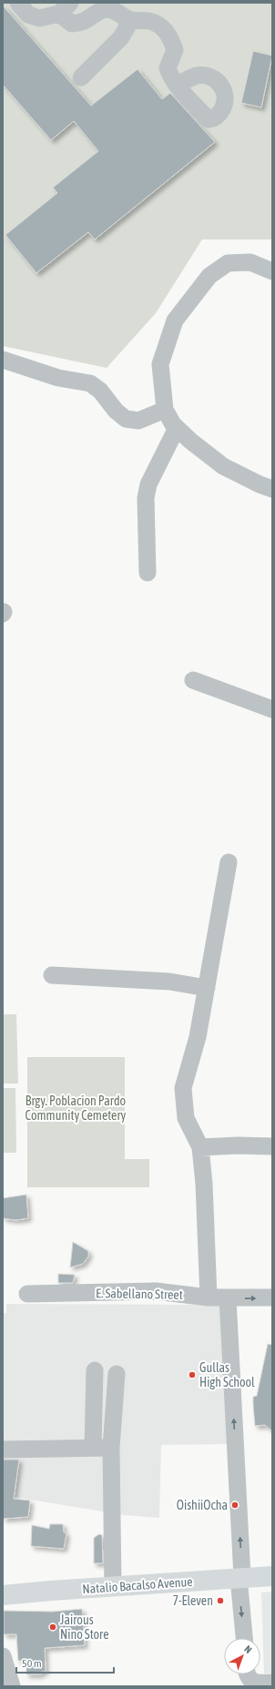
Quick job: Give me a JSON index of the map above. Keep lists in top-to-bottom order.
{
  "streets": {
    "main road": ["Natalio Bacalso Avenue"],
    "street": ["E. Sabellano Street"]
  },
  "parks": ["Brgy. Poblacion Pardo Community Cemetery"],
  "places": [
    "Gullas High School",
    "OishiiOcha",
    "7-Eleven",
    "Jairous Nino Store"
  ],
  "scale_bar": "50 m",
  "north": "top right"
}
